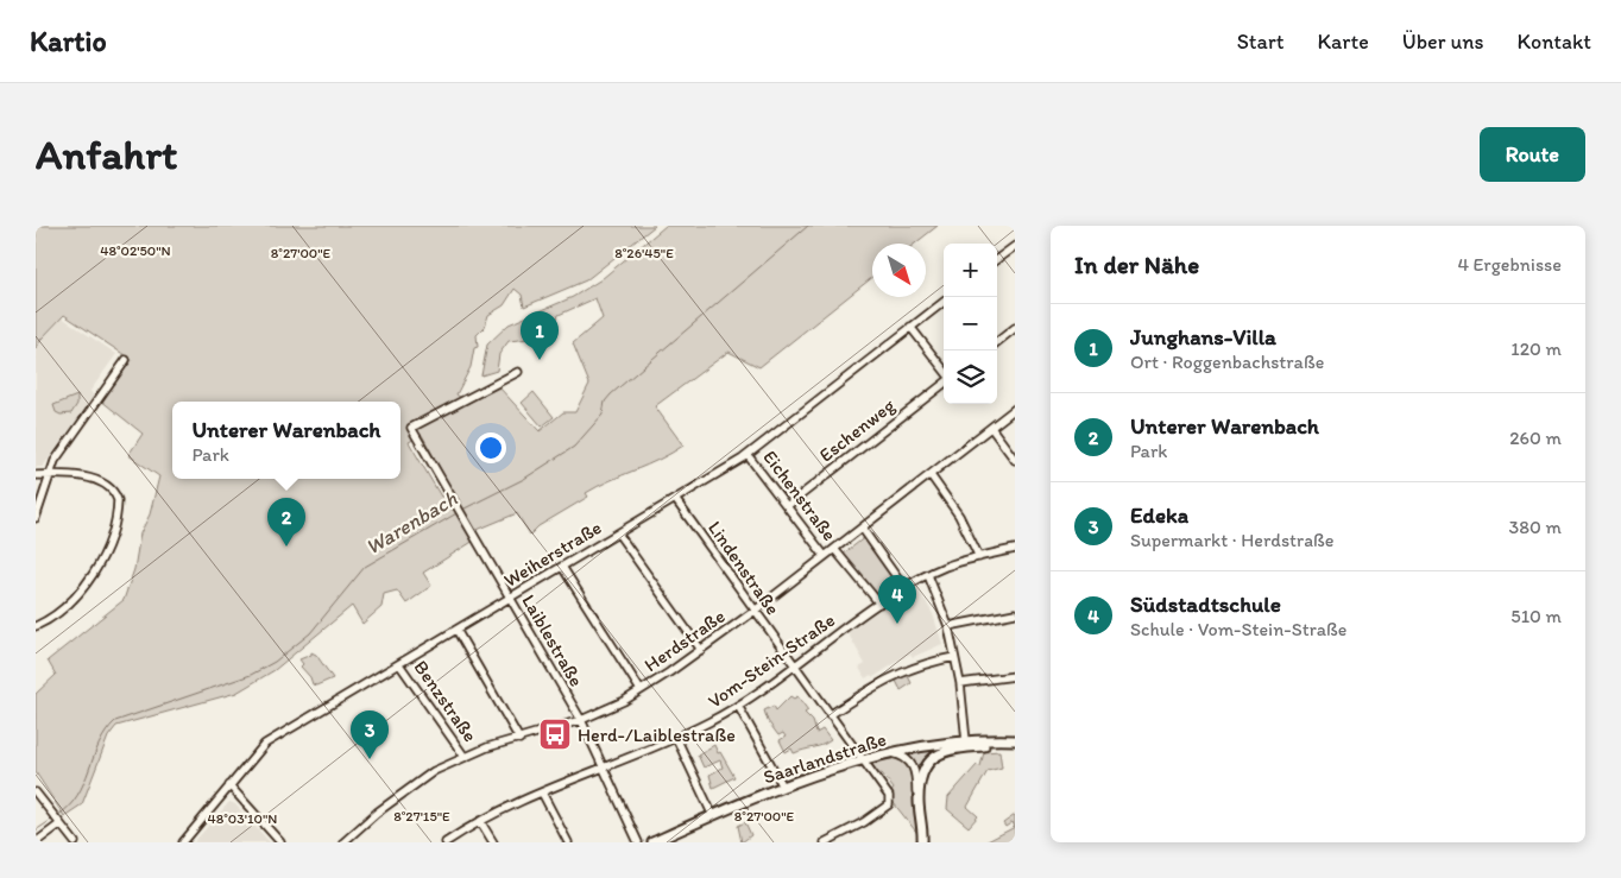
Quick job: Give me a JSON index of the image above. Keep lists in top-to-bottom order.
{
  "streets": {
    "street": [
      "Eschenweg",
      "Eichenstraße",
      "Weiherstraße",
      "Lindenstraße",
      "Laiblestraße",
      "Herdstraße",
      "Vom-Stein-Straße",
      "Benzstraße",
      "Saarlandstraße"
    ]
  },
  "crossings": [
    ["Eschenweg", "Eichenstraße"],
    ["Eichenstraße", "Weiherstraße"],
    ["Eichenstraße", "Herdstraße"],
    ["Weiherstraße", "Lindenstraße"],
    ["Weiherstraße", "Laiblestraße"],
    ["Weiherstraße", "Benzstraße"],
    ["Lindenstraße", "Herdstraße"],
    ["Lindenstraße", "Vom-Stein-Straße"],
    ["Lindenstraße", "Saarlandstraße"],
    ["Laiblestraße", "Herdstraße"],
    ["Laiblestraße", "Vom-Stein-Straße"],
    ["Herdstraße", "Benzstraße"]
  ],
  "water": ["Warenbach"],
  "places": {
    "bus stop": ["Herd-/Laiblestraße"]
  },
  "north": "bottom right",
  "page": {
    "header": "Kartio",
    "nav": [
      "Start",
      "Karte",
      "Über uns",
      "Kontakt"
    ],
    "buttons": "Route",
    "title": "Anfahrt",
    "heading": ["In der Nähe", "4 Ergebnisse"],
    "map_buttons": ["+", "−"],
    "list": [
      {
        "mark": "1",
        "name": "Junghans-Villa",
        "note": "Ort · Roggenbachstraße",
        "value": "120 m"
      },
      {
        "mark": "2",
        "name": "Unterer Warenbach",
        "note": "Park",
        "value": "260 m"
      },
      {
        "mark": "3",
        "name": "Edeka",
        "note": "Supermarkt · Herdstraße",
        "value": "380 m"
      },
      {
        "mark": "4",
        "name": "Südstadtschule",
        "note": "Schule · Vom-Stein-Straße",
        "value": "510 m"
      }
    ],
    "pins": [
      "1",
      "2",
      "4",
      "3"
    ],
    "popup": ["Unterer Warenbach", "Park"]
  },
  "coordinates": [
    "48°02'50\"N",
    "8°27'00\"E",
    "8°26'45\"E",
    "8°27'15\"E",
    "48°03'10\"N"
  ]
}
